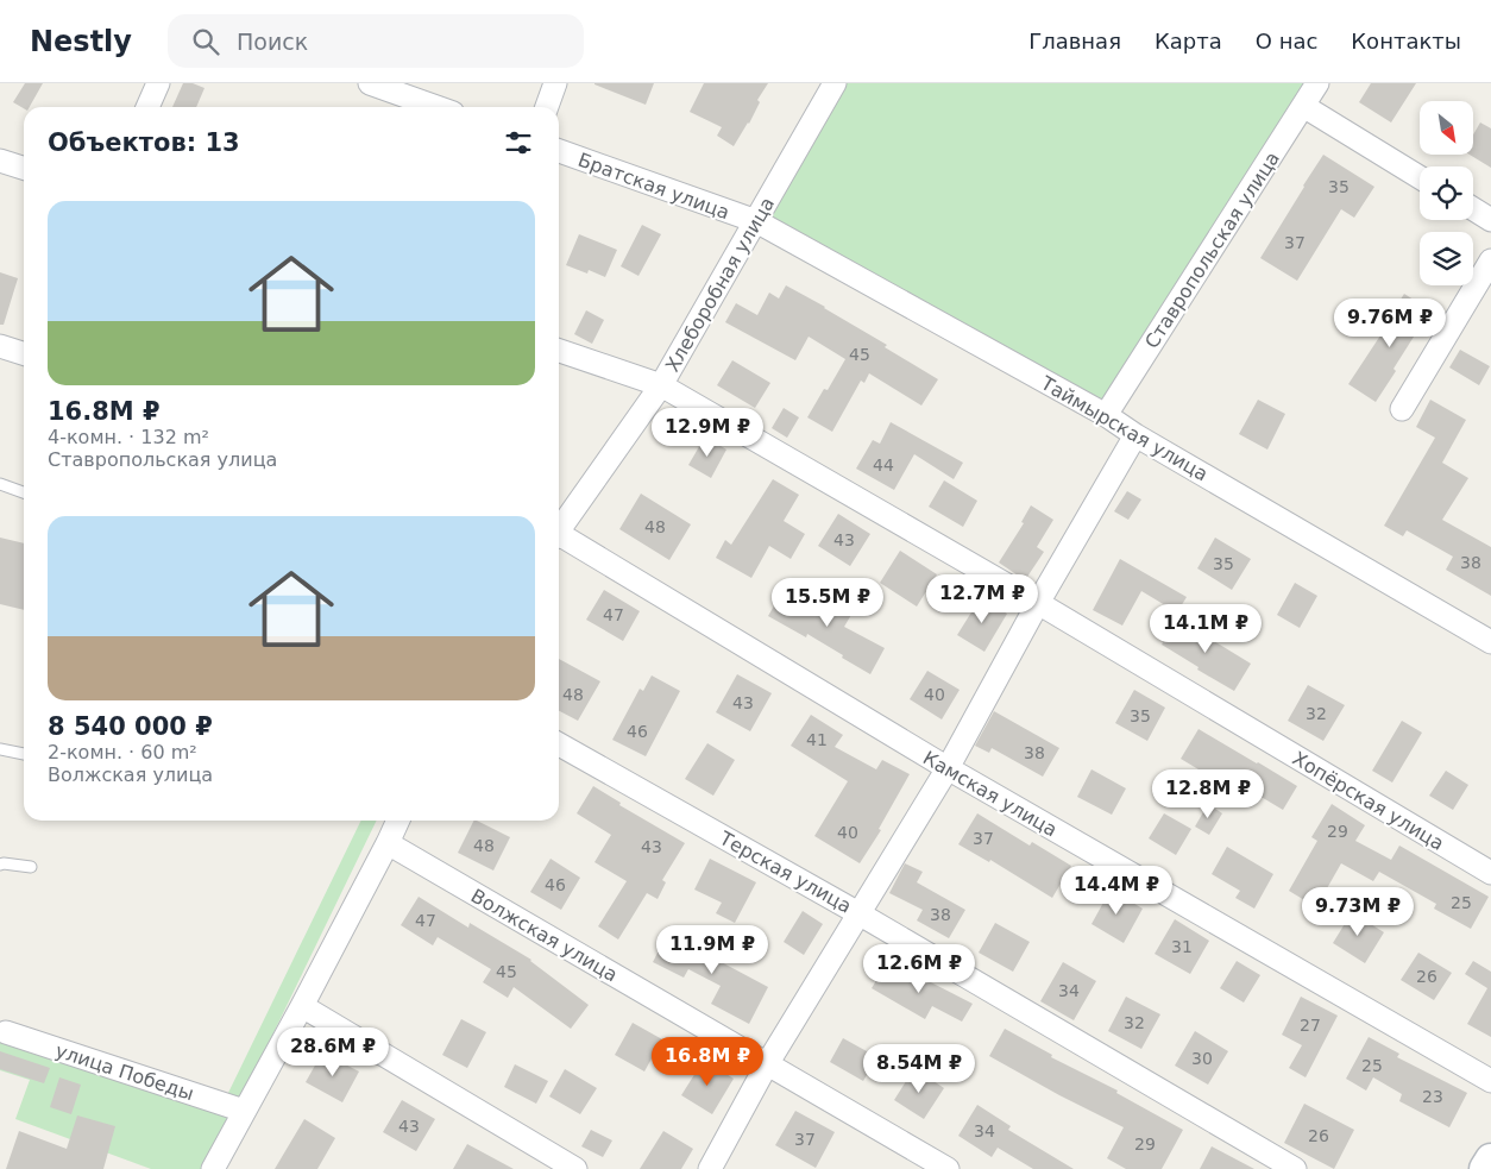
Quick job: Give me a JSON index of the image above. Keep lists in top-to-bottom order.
{
  "streets": {
    "street": [
      "Братская улица",
      "Ставропольская улица",
      "Хлеборобная улица",
      "Таймырская улица",
      "Камская улица",
      "Хопёрская улица",
      "Терская улица",
      "Волжская улица",
      "улица Победы"
    ]
  },
  "crossings": [
    ["Братская улица", "Хлеборобная улица"],
    ["Братская улица", "Таймырская улица"],
    ["Ставропольская улица", "Таймырская улица"],
    ["Хлеборобная улица", "Таймырская улица"],
    ["Хлеборобная улица", "Хопёрская улица"]
  ],
  "house_numbers": [
    "35",
    "37",
    "45",
    "44",
    "48",
    "43",
    "38",
    "35",
    "47",
    "48",
    "40",
    "43",
    "32",
    "35",
    "46",
    "41",
    "38",
    "29",
    "40",
    "37",
    "48",
    "43",
    "46",
    "25",
    "38",
    "47",
    "31",
    "45",
    "26",
    "34",
    "32",
    "27",
    "30",
    "25",
    "23",
    "43",
    "34",
    "26",
    "37",
    "29"
  ],
  "north": "bottom right",
  "page": {
    "header": "Nestly",
    "search": "Поиск",
    "nav": [
      "Главная",
      "Карта",
      "О нас",
      "Контакты"
    ],
    "heading": "Объектов: 13",
    "list": [
      {
        "name": "16.8M ₽",
        "note": "4-комн. · 132 m² · Ставропольская улица"
      },
      {
        "name": "8 540 000 ₽",
        "note": "2-комн. · 60 m² · Волжская улица"
      }
    ],
    "price": [
      "9.76M ₽",
      "12.9M ₽",
      "12.7M ₽",
      "15.5M ₽",
      "14.1M ₽",
      "12.8M ₽",
      "14.4M ₽",
      "9.73M ₽",
      "11.9M ₽",
      "12.6M ₽",
      "28.6M ₽",
      "16.8M ₽",
      "8.54M ₽"
    ]
  }
}
